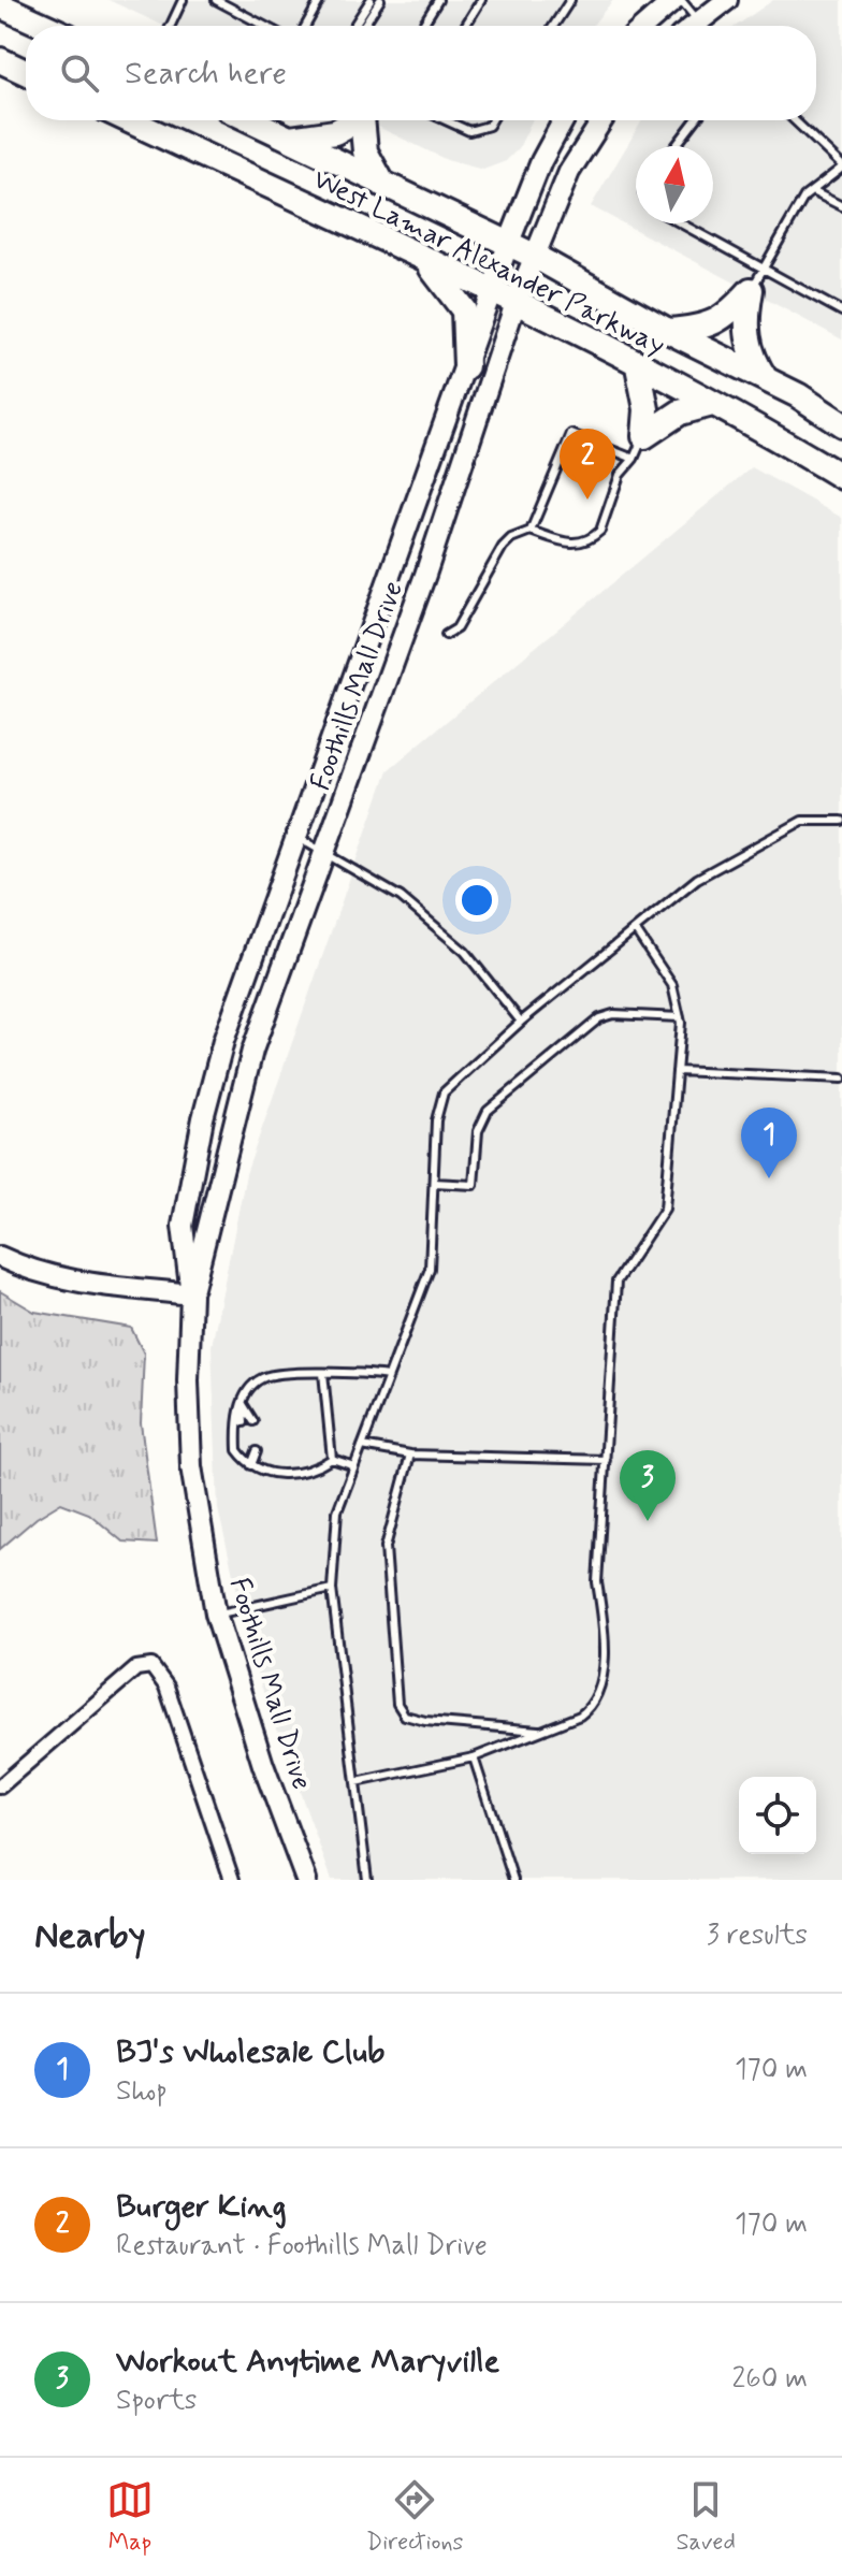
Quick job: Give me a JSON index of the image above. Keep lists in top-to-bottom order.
{
  "streets": {
    "highway": ["West Lamar Alexander Parkway"],
    "main road": ["Foothills Mall Drive"]
  },
  "crossings": [
    ["West Lamar Alexander Parkway", "Foothills Mall Drive"]
  ],
  "north": "top",
  "page": {
    "search": "Search here",
    "pins": ["2", "1", "3"],
    "heading": ["Nearby", "3 results"],
    "list": [
      {
        "mark": "1",
        "name": "BJ's Wholesale Club",
        "note": "Shop",
        "value": "170 m"
      },
      {
        "mark": "2",
        "name": "Burger King",
        "note": "Restaurant · Foothills Mall Drive",
        "value": "170 m"
      },
      {
        "mark": "3",
        "name": "Workout Anytime Maryville",
        "note": "Sports",
        "value": "260 m"
      }
    ],
    "nav": ["Map", "Directions", "Saved"]
  }
}
